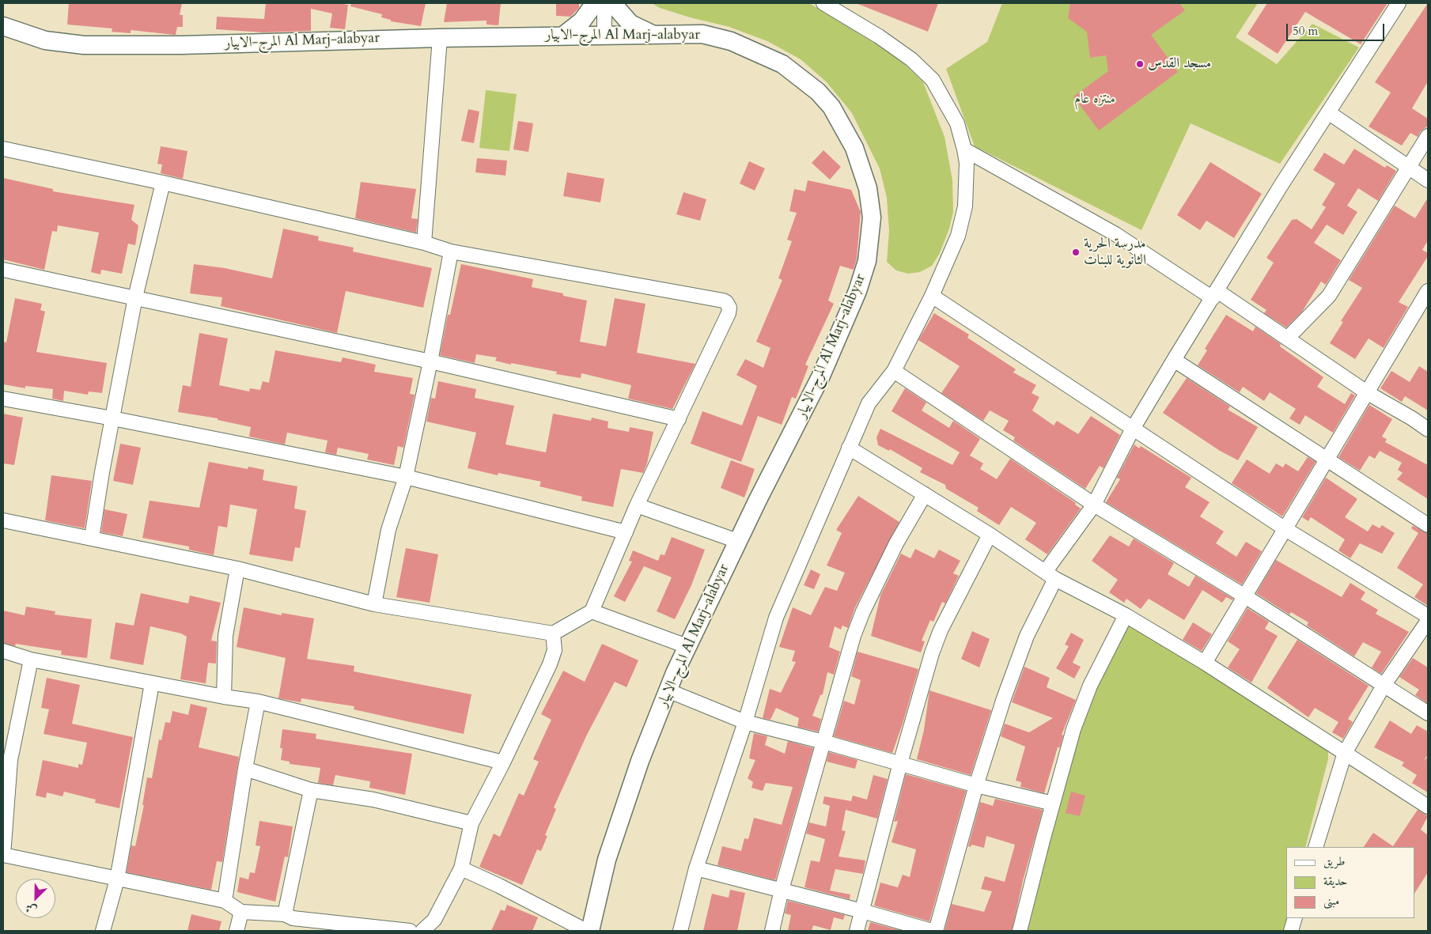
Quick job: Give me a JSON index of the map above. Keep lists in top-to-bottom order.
{
  "streets": {
    "main road": ["المرج-الابيار Al Marj-alabyar"]
  },
  "parks": ["منتزه عام"],
  "places": ["مسجد القدس", "مدرسة الحرية الثانوية للبنات"],
  "legend": ["طريق", "حديقة", "مبنى"],
  "scale_bar": "50 m",
  "north": "bottom left"
}
